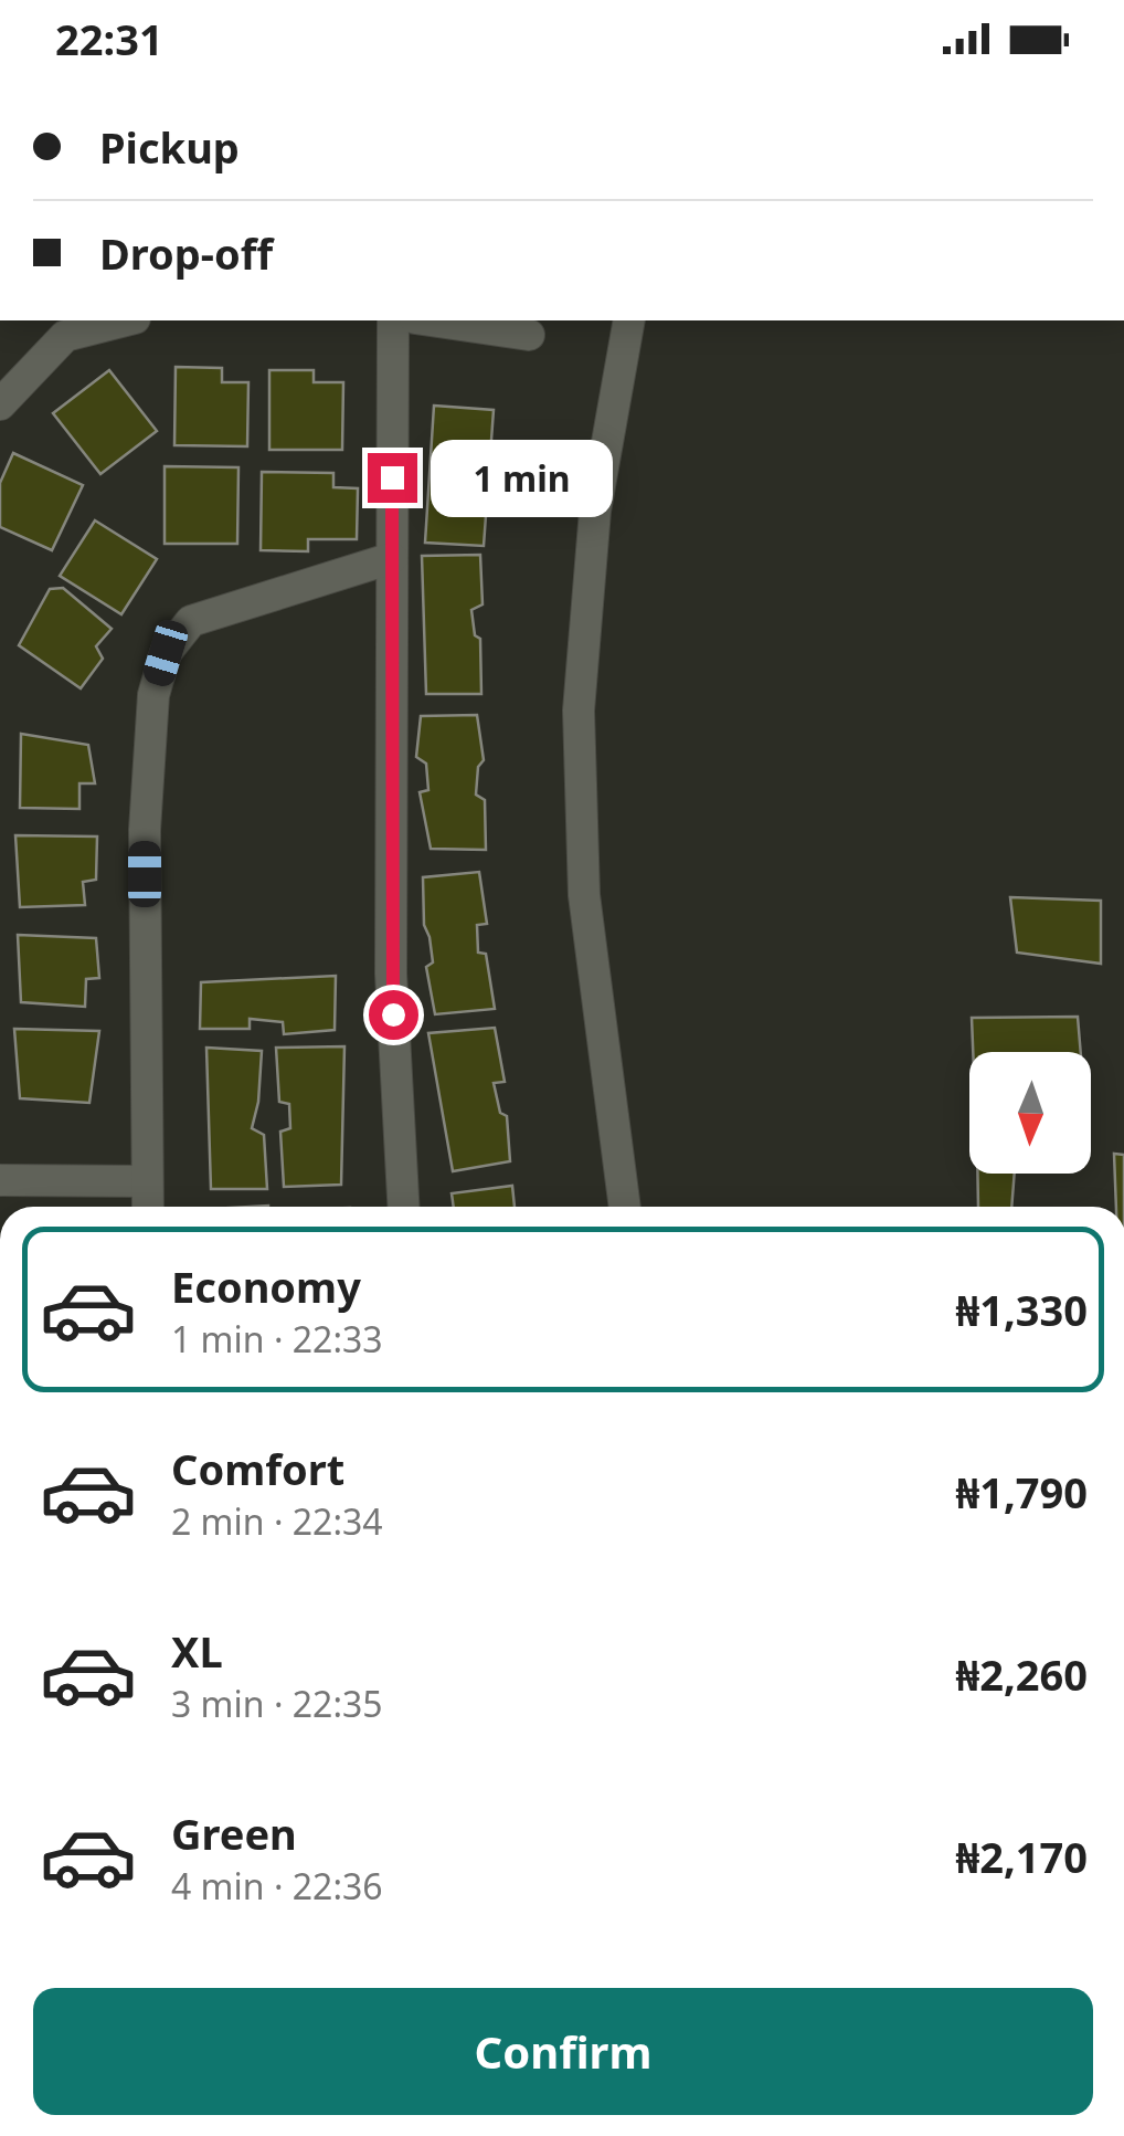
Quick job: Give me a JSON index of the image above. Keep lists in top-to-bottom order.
{
  "north": "bottom",
  "page": {
    "status": "22:31",
    "banner": ["Pickup", "Drop-off"],
    "bubble": "1 min",
    "list": [
      {
        "name": "Economy",
        "note": "1 min · 22:33",
        "value": "₦1,330"
      },
      {
        "name": "Comfort",
        "note": "2 min · 22:34",
        "value": "₦1,790"
      },
      {
        "name": "XL",
        "note": "3 min · 22:35",
        "value": "₦2,260"
      },
      {
        "name": "Green",
        "note": "4 min · 22:36",
        "value": "₦2,170"
      }
    ],
    "buttons": "Confirm"
  }
}
